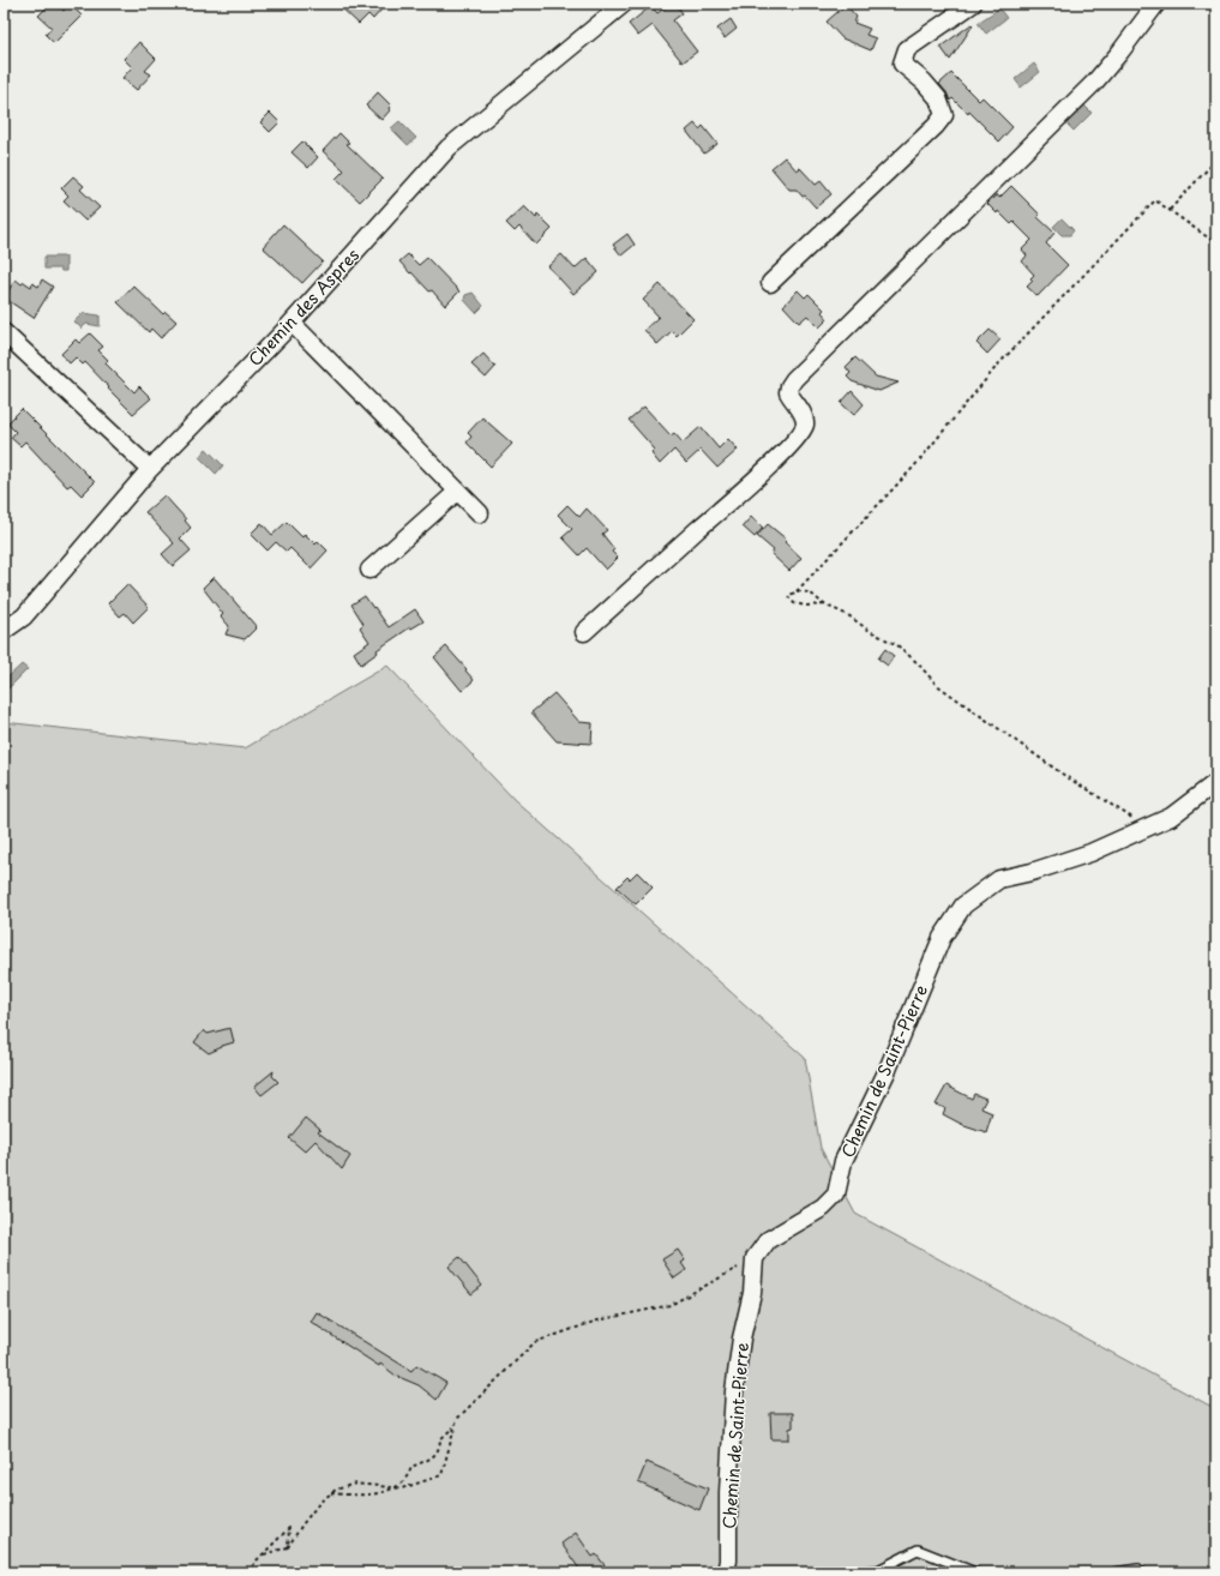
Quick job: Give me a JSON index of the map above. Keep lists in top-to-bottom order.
{
  "streets": {
    "street": ["Chemin des Aspres", "Chemin de Saint-Pierre"]
  }
}
